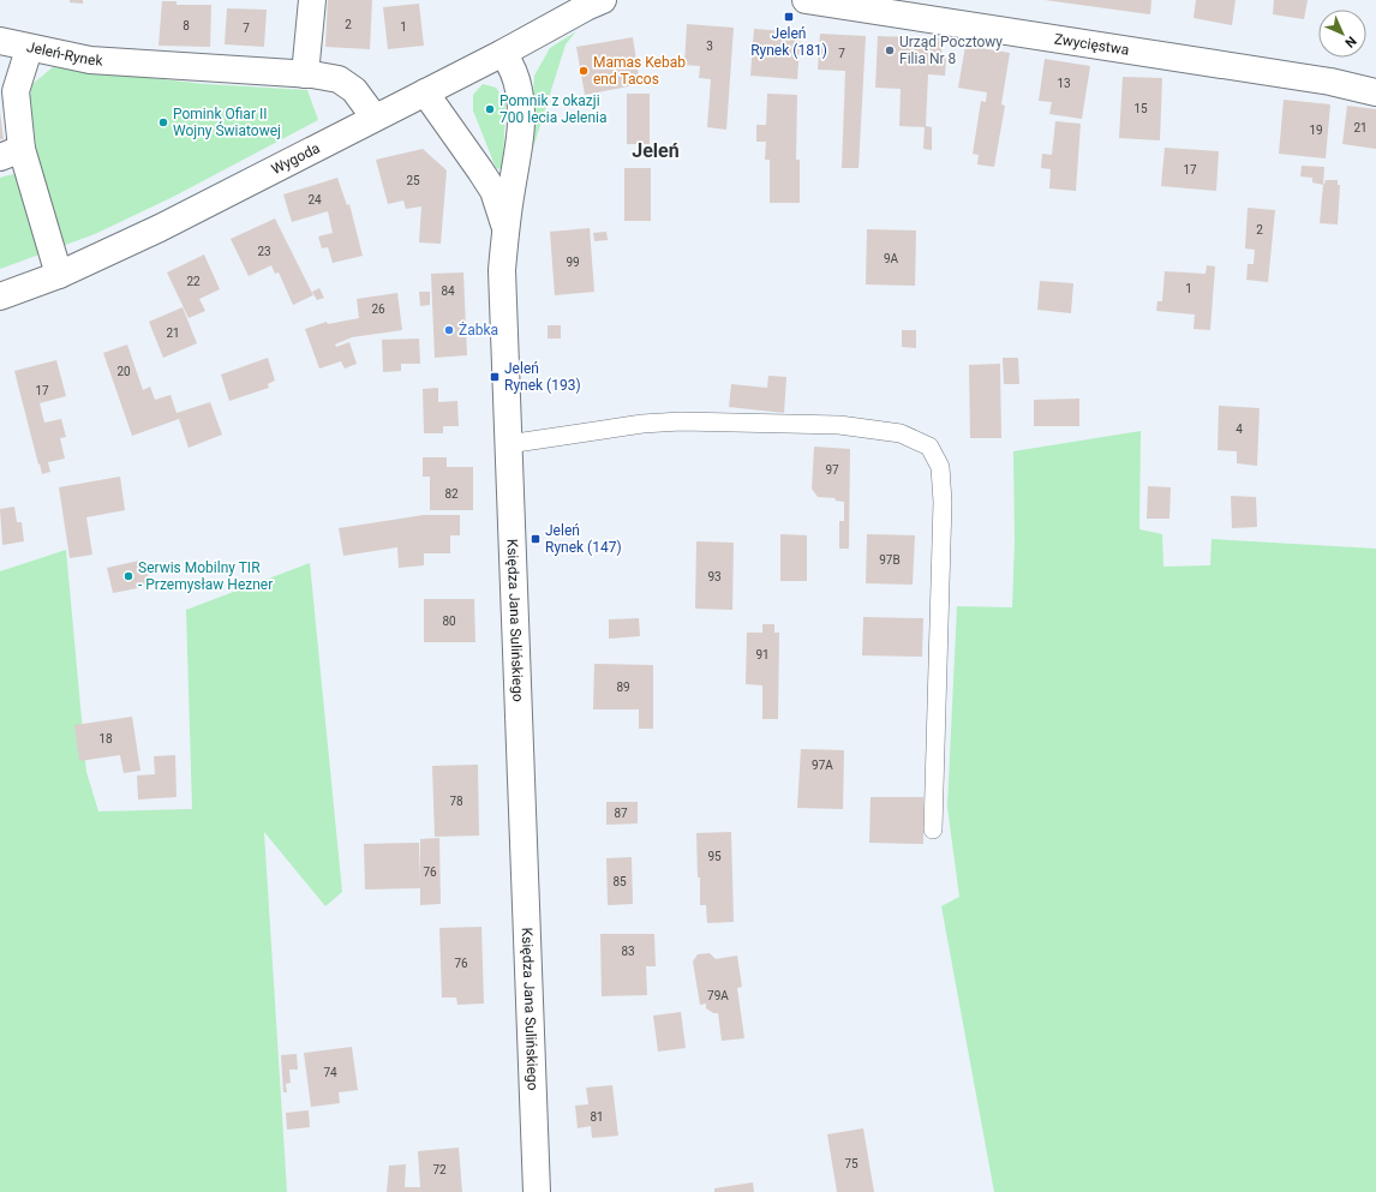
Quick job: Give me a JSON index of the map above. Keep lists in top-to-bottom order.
{
  "streets": {
    "street": [
      "Zwycięstwa",
      "Jeleń-Rynek",
      "Wygoda",
      "Księdza Jana Sulińskiego"
    ]
  },
  "crossings": [
    ["Jeleń-Rynek", "Wygoda"],
    ["Wygoda", "Księdza Jana Sulińskiego"]
  ],
  "districts": ["Jeleń"],
  "places": {
    "transit": ["Jeleń Rynek (181)", "Jeleń Rynek (193)", "Jeleń Rynek (147)"],
    "other": [
      "Urząd Pocztowy Filia Nr 8",
      "Mamas Kebab end Tacos",
      "Pomnik z okazji 700 lecia Jelenia",
      "Pomink Ofiar II Wojny Światowej",
      "Żabka",
      "Serwis Mobilny TIR - Przemysław Hezner"
    ]
  },
  "house_numbers": [
    "2",
    "8",
    "1",
    "7",
    "3",
    "7",
    "13",
    "15",
    "21",
    "19",
    "17",
    "25",
    "24",
    "2",
    "23",
    "9A",
    "99",
    "22",
    "1",
    "84",
    "26",
    "21",
    "20",
    "17",
    "4",
    "97",
    "82",
    "97B",
    "93",
    "80",
    "91",
    "89",
    "18",
    "97A",
    "78",
    "87",
    "95",
    "76",
    "85",
    "83",
    "76",
    "79A",
    "74",
    "81",
    "75",
    "72"
  ],
  "north": "bottom right"
}
